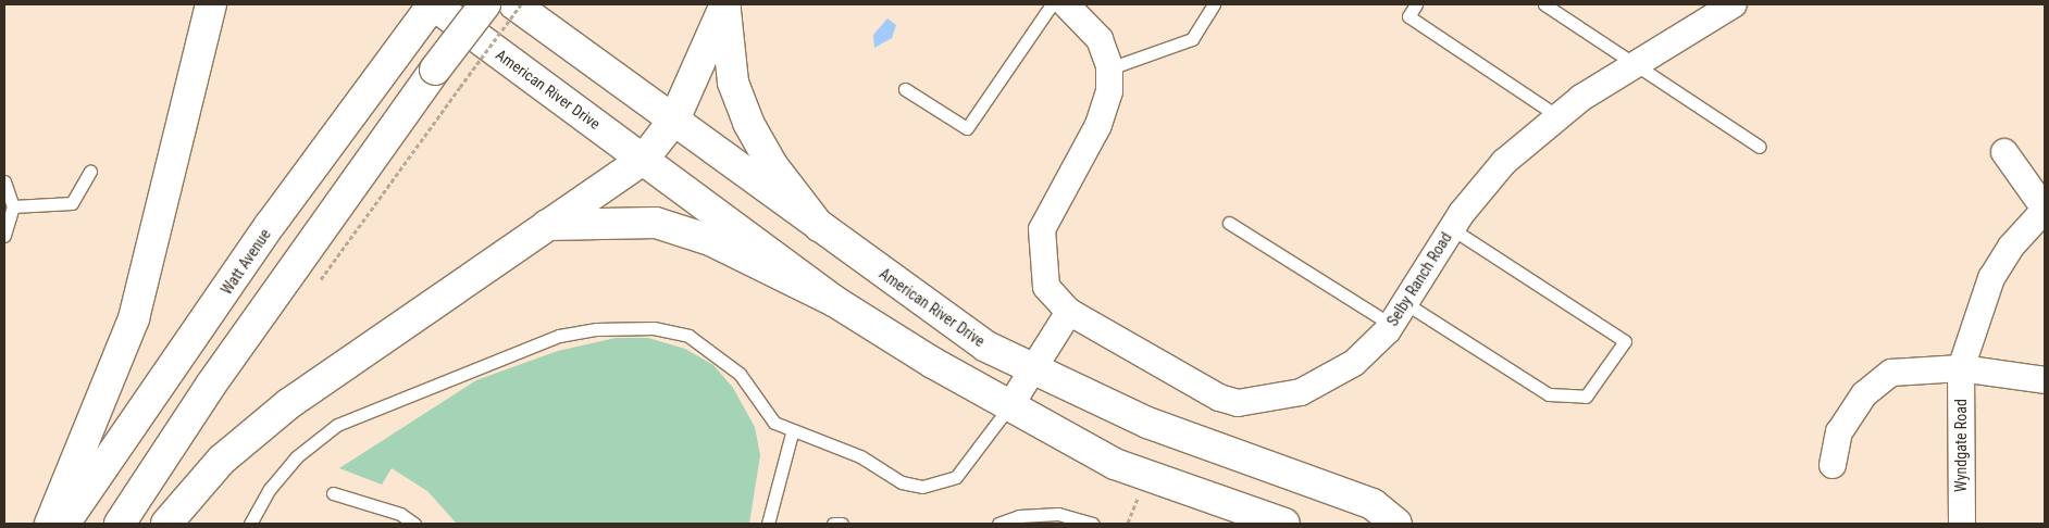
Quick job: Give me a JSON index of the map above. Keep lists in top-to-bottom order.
{
  "streets": {
    "main road": ["American River Drive", "Watt Avenue"],
    "street": ["Selby Ranch Road", "Wyndgate Road"]
  },
  "crossings": [
    ["American River Drive", "Watt Avenue"]
  ]
}
